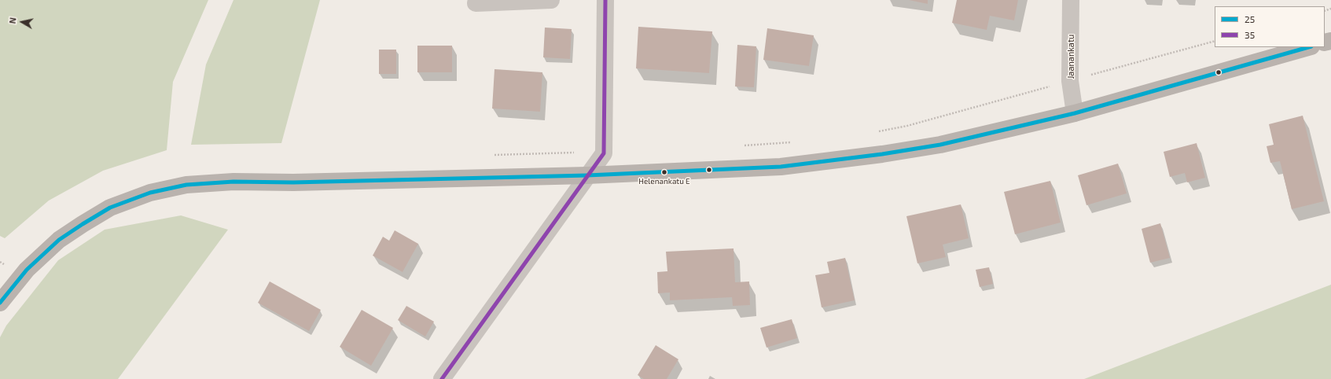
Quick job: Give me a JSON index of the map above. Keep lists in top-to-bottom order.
{
  "streets": {
    "street": ["Jaanankatu"]
  },
  "places": ["Helenankatu E"],
  "lines": ["transit line 35", "transit line 25"],
  "legend": ["25", "35"],
  "north": "left"
}
